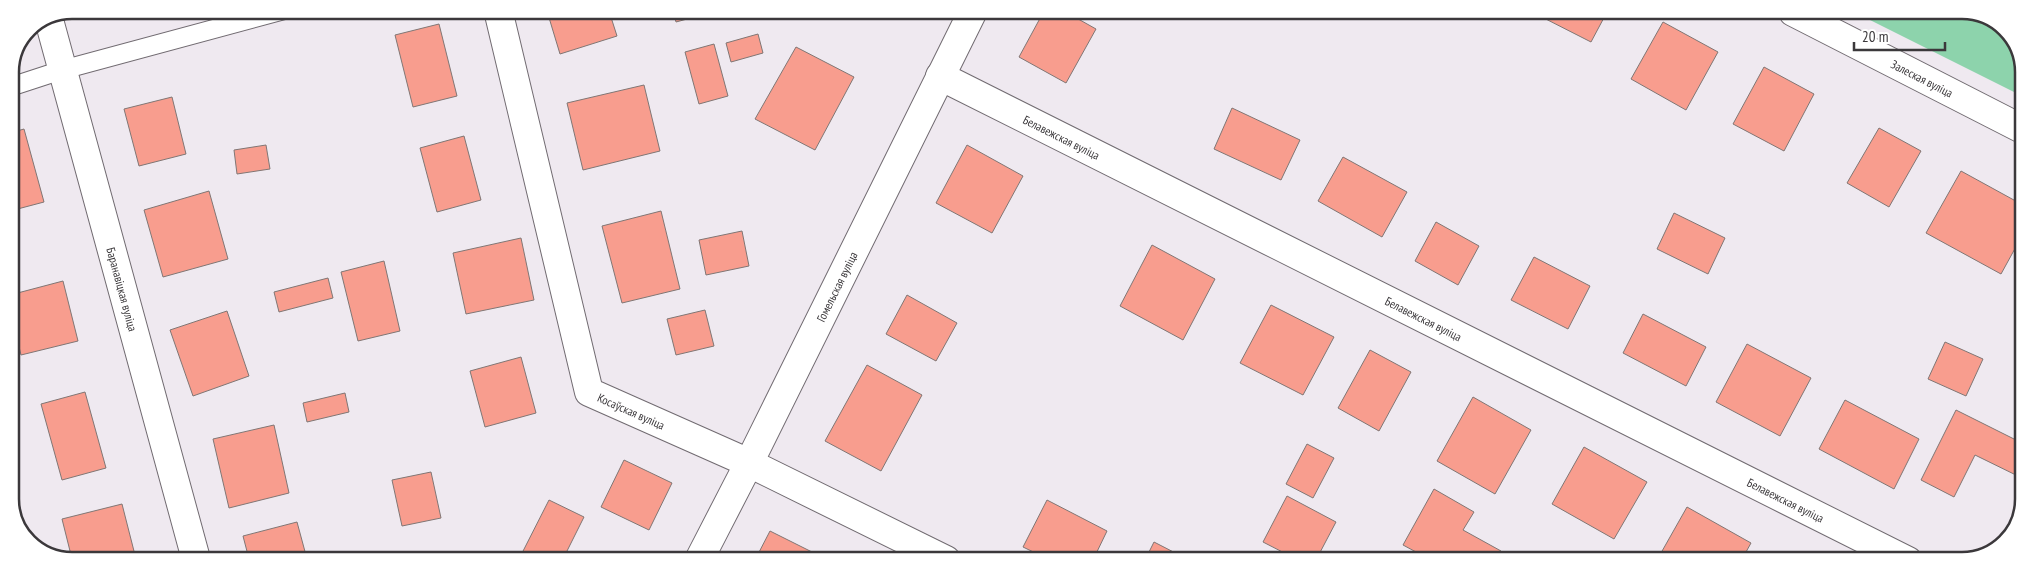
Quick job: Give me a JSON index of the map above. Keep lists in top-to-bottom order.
{
  "streets": {
    "street": [
      "Залеская вуліца",
      "Белавежская вуліца",
      "Гомельская вуліца",
      "Баранавіцкая вуліца",
      "Косаўская вуліца"
    ]
  },
  "crossings": [
    ["Белавежская вуліца", "Гомельская вуліца"],
    ["Гомельская вуліца", "Косаўская вуліца"]
  ],
  "scale_bar": "20 m"
}
